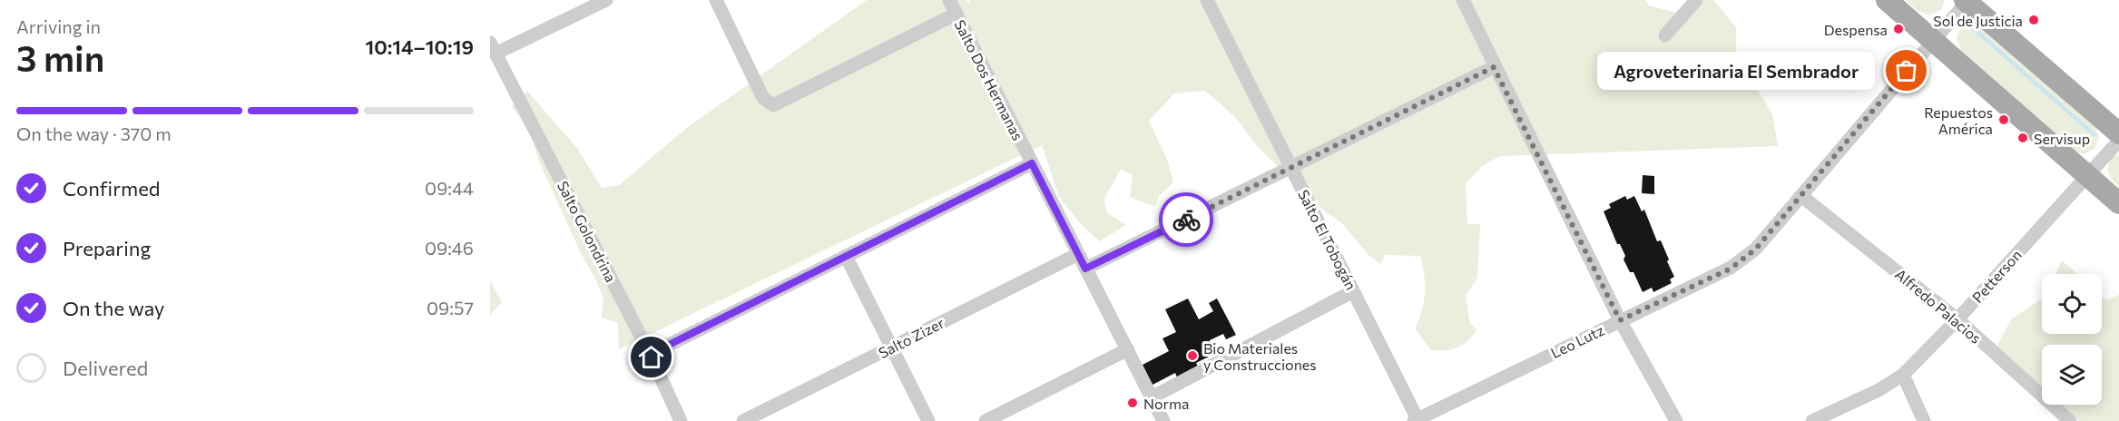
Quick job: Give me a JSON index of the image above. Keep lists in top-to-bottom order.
{
  "streets": {
    "street": [
      "Salto Dos Hermanas",
      "Salto Golondrina",
      "Salto El Tobogán",
      "Petterson",
      "Alfredo Palacios",
      "Salto Zizer",
      "Leo Lutz"
    ]
  },
  "crossings": [
    ["Salto Dos Hermanas", "Salto Zizer"],
    ["Salto El Tobogán", "Leo Lutz"],
    ["Petterson", "Alfredo Palacios"],
    ["Alfredo Palacios", "Leo Lutz"]
  ],
  "places": [
    "Sol de Justicia",
    "Despensa",
    "Agroveterinaria El Sembrador",
    "Repuestos América",
    "Servisup",
    "Bio Materiales y Construcciones",
    "Norma"
  ],
  "page": {
    "heading": ["3 min", "Arriving in", "10:14–10:19"],
    "bubble": "Agroveterinaria El Sembrador",
    "bar": "On the way · 370 m",
    "list": [
      ["Confirmed", "09:44"],
      ["Preparing", "09:46"],
      ["On the way", "09:57"],
      "Delivered"
    ]
  }
}
